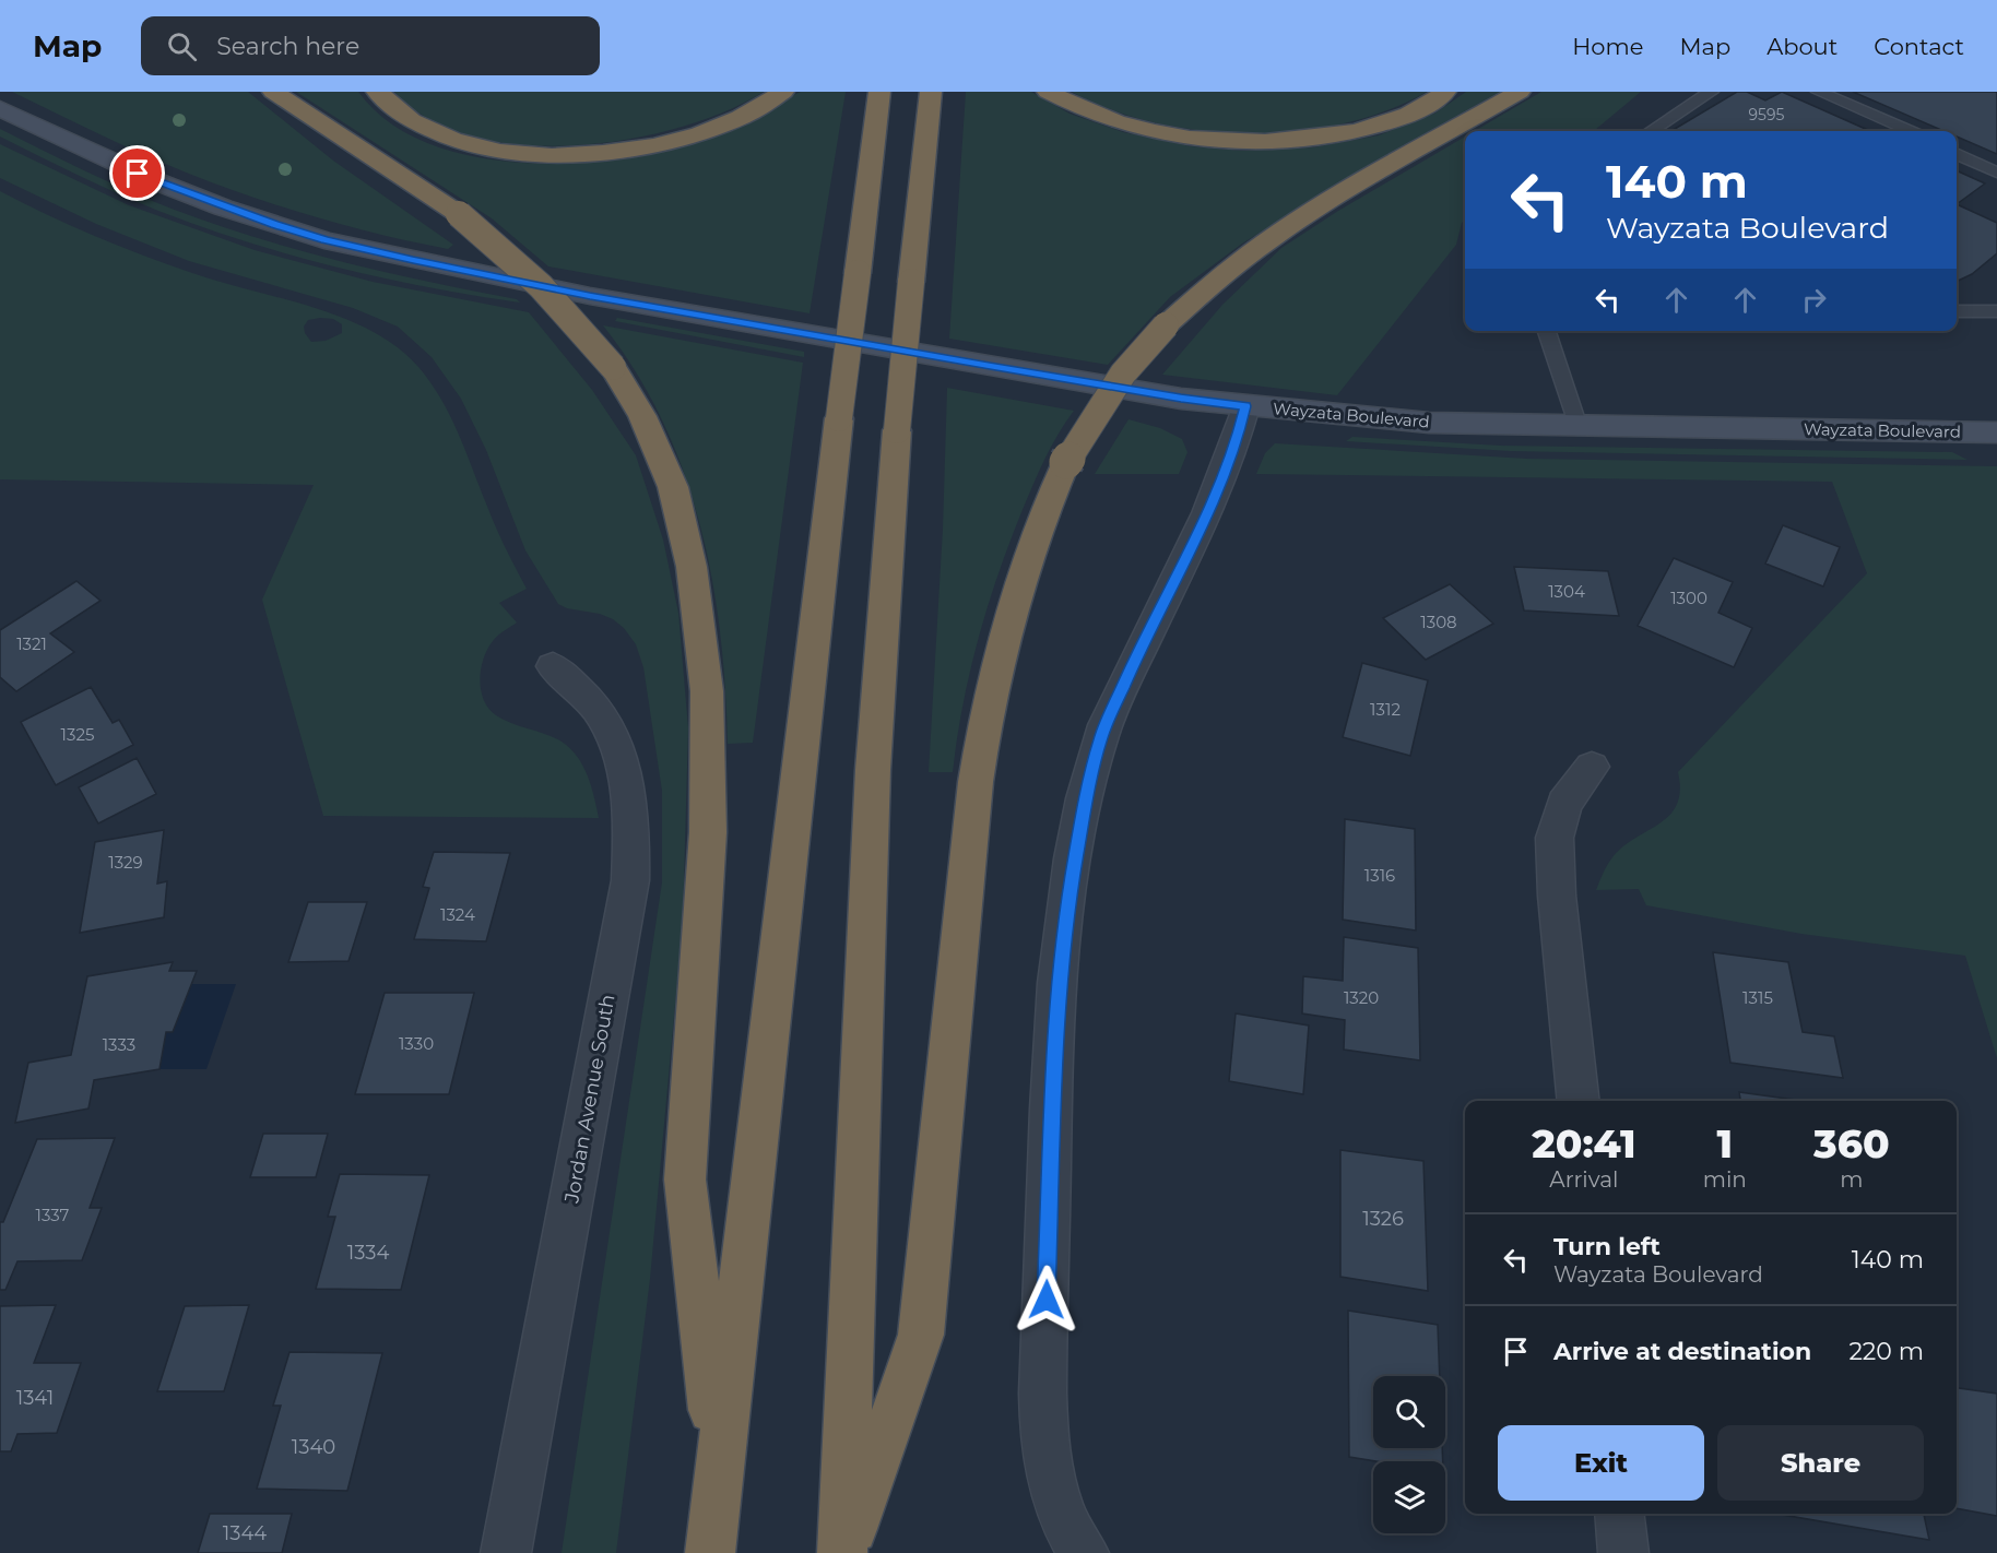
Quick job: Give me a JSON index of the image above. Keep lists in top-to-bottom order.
{
  "streets": {
    "street": ["Wayzata Boulevard", "Jordan Avenue South"]
  },
  "house_numbers": [
    "9595",
    "1304",
    "1300",
    "1308",
    "1321",
    "1312",
    "1325",
    "1329",
    "1316",
    "1324",
    "1320",
    "1315",
    "1330",
    "1333",
    "1337",
    "1326",
    "1334",
    "1341",
    "1340",
    "1344"
  ],
  "page": {
    "header": "Map",
    "search": "Search here",
    "nav": [
      "Home",
      "Map",
      "About",
      "Contact"
    ],
    "turn": ["140 m", "Wayzata Boulevard"],
    "eta": [
      "20:41",
      "Arrival",
      "1",
      "min",
      "360",
      "m"
    ],
    "list": [
      {
        "name": "Turn left",
        "note": "Wayzata Boulevard",
        "value": "140 m"
      },
      {
        "name": "Arrive at destination",
        "value": "220 m"
      }
    ],
    "buttons": ["Exit", "Share"]
  }
}
